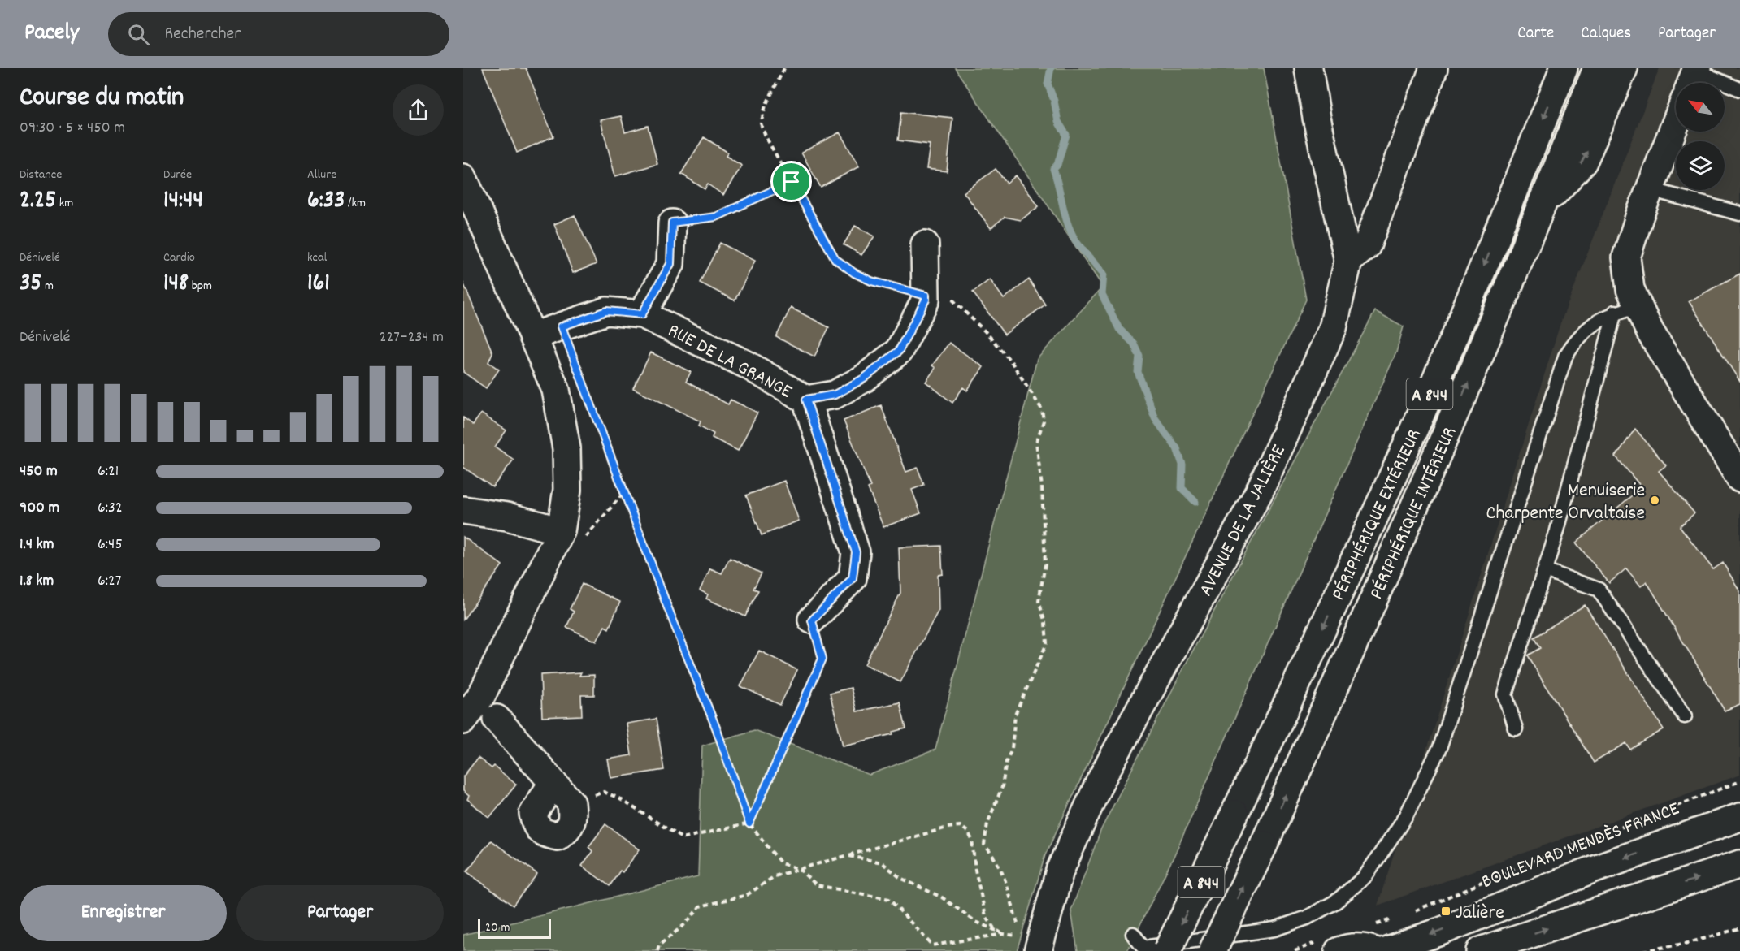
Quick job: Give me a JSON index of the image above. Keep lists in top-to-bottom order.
{
  "streets": {
    "main road": [
      "RUE DE LA GRANGE",
      "A 844",
      "PÉRIPHÉRIQUE INTÉRIEUR",
      "PÉRIPHÉRIQUE EXTÉRIEUR",
      "AVENUE DE LA JALIÈRE",
      "BOULEVARD MENDÈS FRANCE"
    ]
  },
  "one_way": ["PÉRIPHÉRIQUE INTÉRIEUR"],
  "places": {
    "other": ["Menuiserie Charpente Orvaltaise"],
    "transit": ["Jalière"]
  },
  "scale_bar": "20 m",
  "north": "top left",
  "page": {
    "header": "Pacely",
    "search": "Rechercher",
    "nav": ["Carte", "Calques", "Partager"],
    "heading": ["Course du matin", "09:30 · 5 × 450 m"],
    "stats": [
      ["Distance", "2.25 km"],
      ["Durée", "14:44"],
      ["Allure", "6:33 /km"],
      ["Dénivelé", "35 m"],
      ["Cardio", "148 bpm"],
      ["kcal", "161"]
    ],
    "chart": ["Dénivelé", "227–234 m"],
    "list": [
      {
        "name": "450 m",
        "note": "6:21"
      },
      {
        "name": "900 m",
        "note": "6:32"
      },
      {
        "name": "1.4 km",
        "note": "6:45"
      },
      {
        "name": "1.8 km",
        "note": "6:27"
      }
    ],
    "buttons": ["Enregistrer", "Partager"],
    "scale": "20 m"
  }
}
